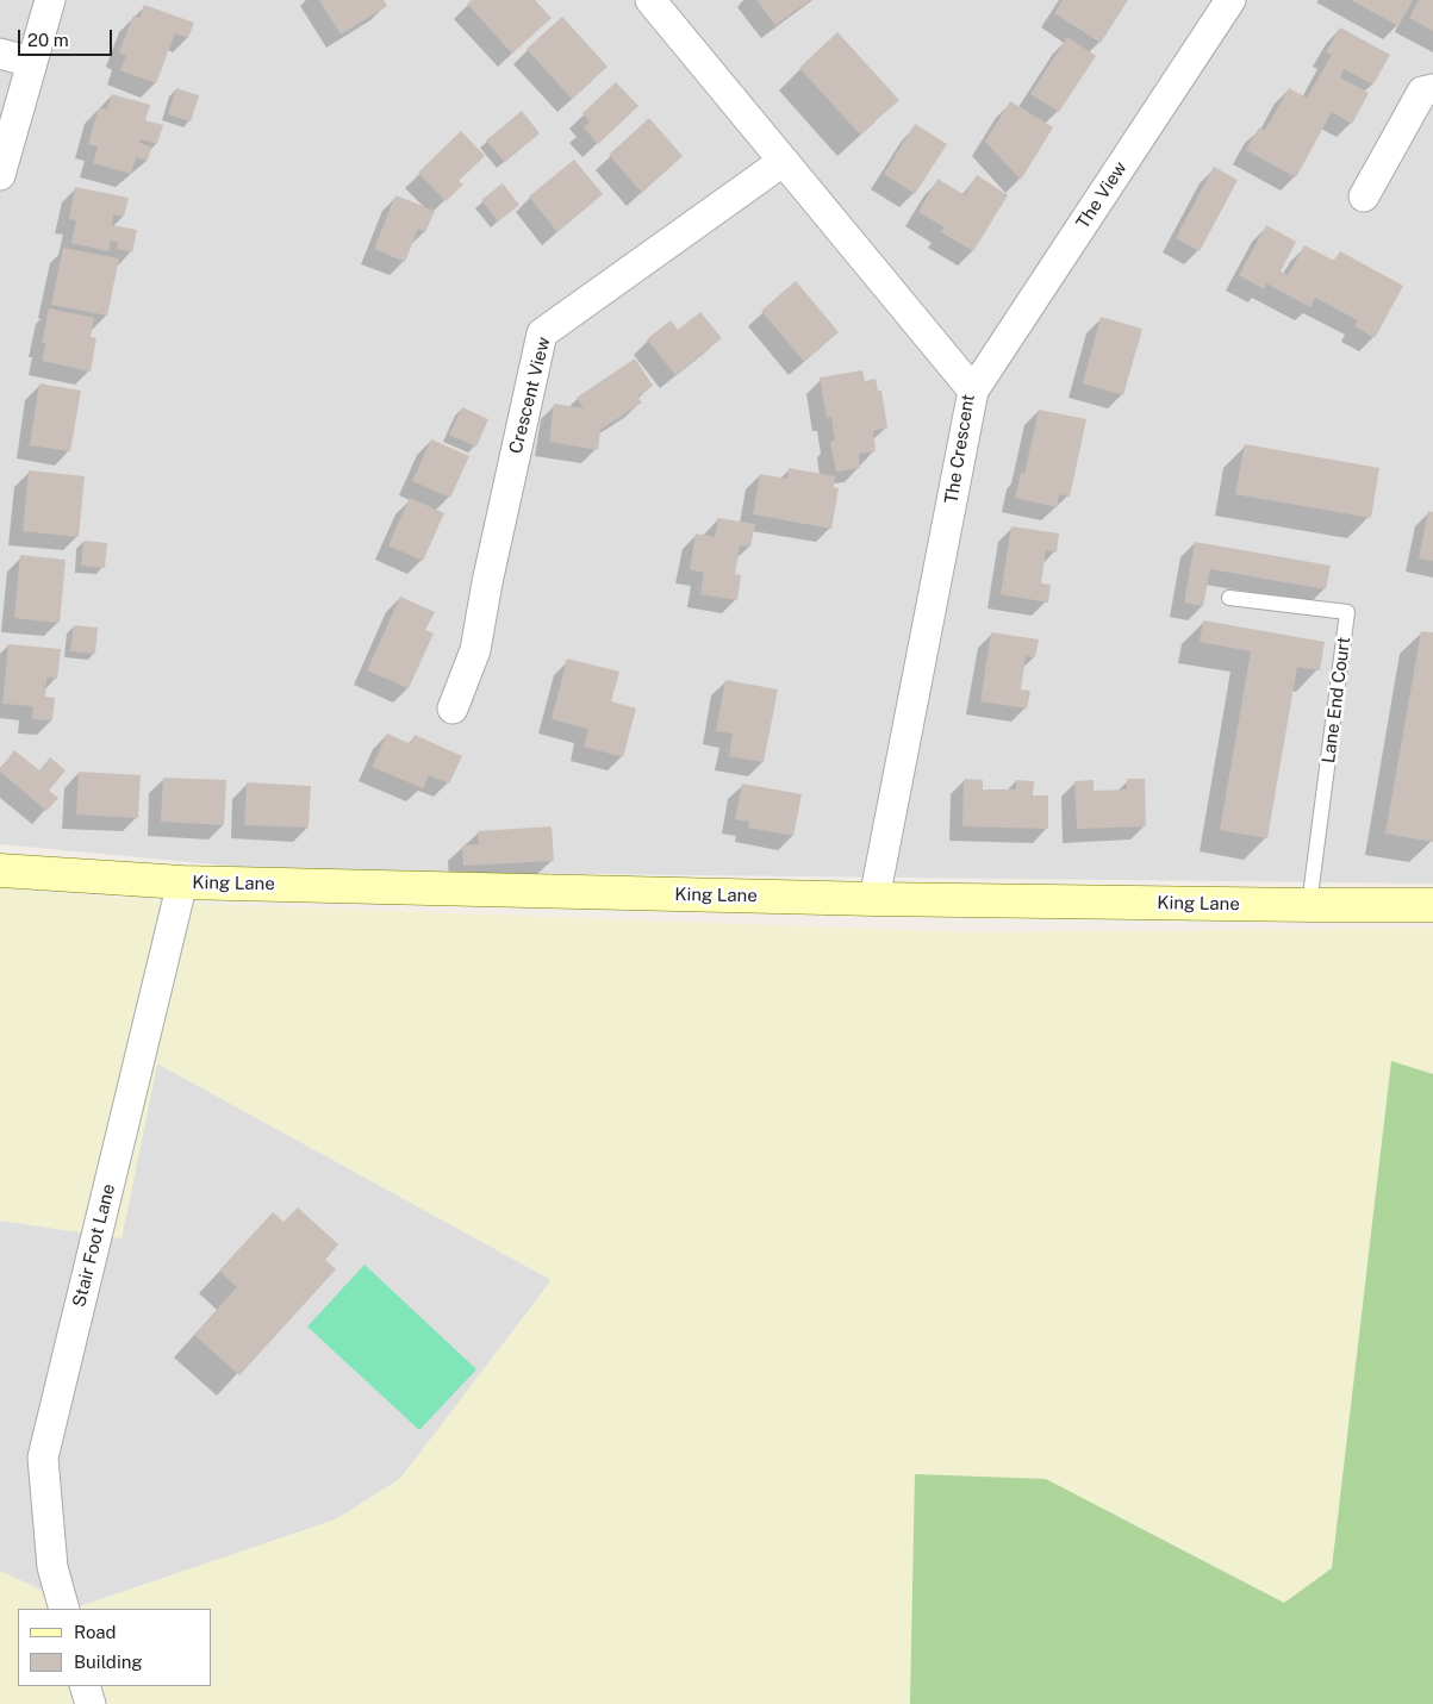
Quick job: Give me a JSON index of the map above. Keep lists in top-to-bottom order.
{
  "streets": {
    "street": [
      "The View",
      "Crescent View",
      "The Crescent",
      "King Lane",
      "Stair Foot Lane"
    ],
    "lane": ["Lane End Court"]
  },
  "crossings": [
    ["The View", "The Crescent"],
    ["Crescent View", "The Crescent"],
    ["The Crescent", "King Lane"],
    ["Lane End Court", "King Lane"],
    ["King Lane", "Stair Foot Lane"]
  ],
  "legend": ["Road", "Building"],
  "scale_bar": "20 m"
}
